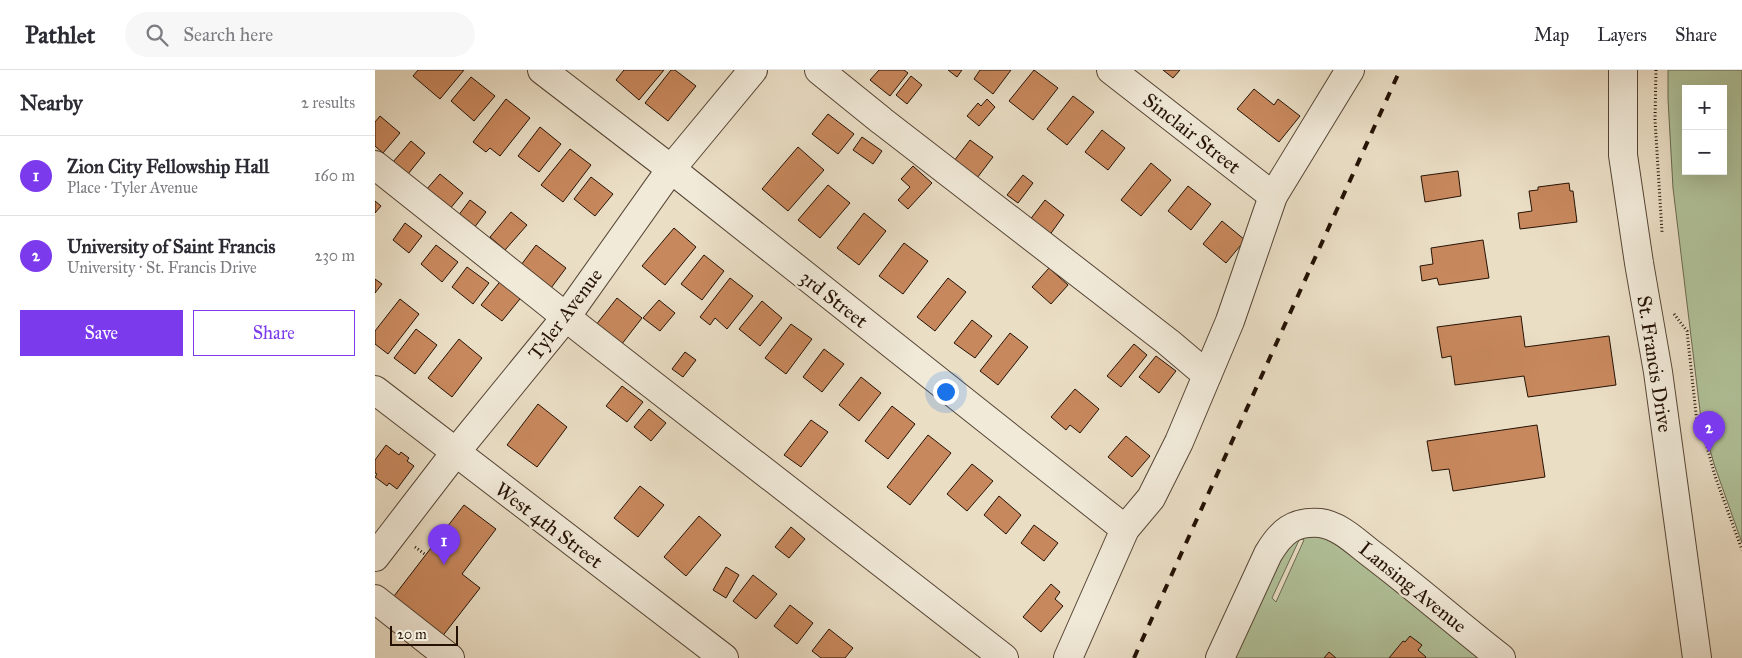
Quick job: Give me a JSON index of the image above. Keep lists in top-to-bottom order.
{
  "streets": {
    "street": [
      "Sinclair Street",
      "3rd Street",
      "Tyler Avenue",
      "St. Francis Drive",
      "West 4th Street",
      "Lansing Avenue"
    ]
  },
  "crossings": [
    ["3rd Street", "Tyler Avenue"],
    ["Tyler Avenue", "West 4th Street"]
  ],
  "scale_bar": "20 m",
  "page": {
    "header": "Pathlet",
    "search": "Search here",
    "nav": ["Map", "Layers", "Share"],
    "heading": ["Nearby", "2 results"],
    "map_buttons": ["+", "−"],
    "list": [
      {
        "mark": "1",
        "name": "Zion City Fellowship Hall",
        "note": "Place · Tyler Avenue",
        "value": "160 m"
      },
      {
        "mark": "2",
        "name": "University of Saint Francis",
        "note": "University · St. Francis Drive",
        "value": "230 m"
      }
    ],
    "buttons": ["Save", "Share"],
    "pins": ["2", "1"],
    "scale": "20 m"
  }
}
